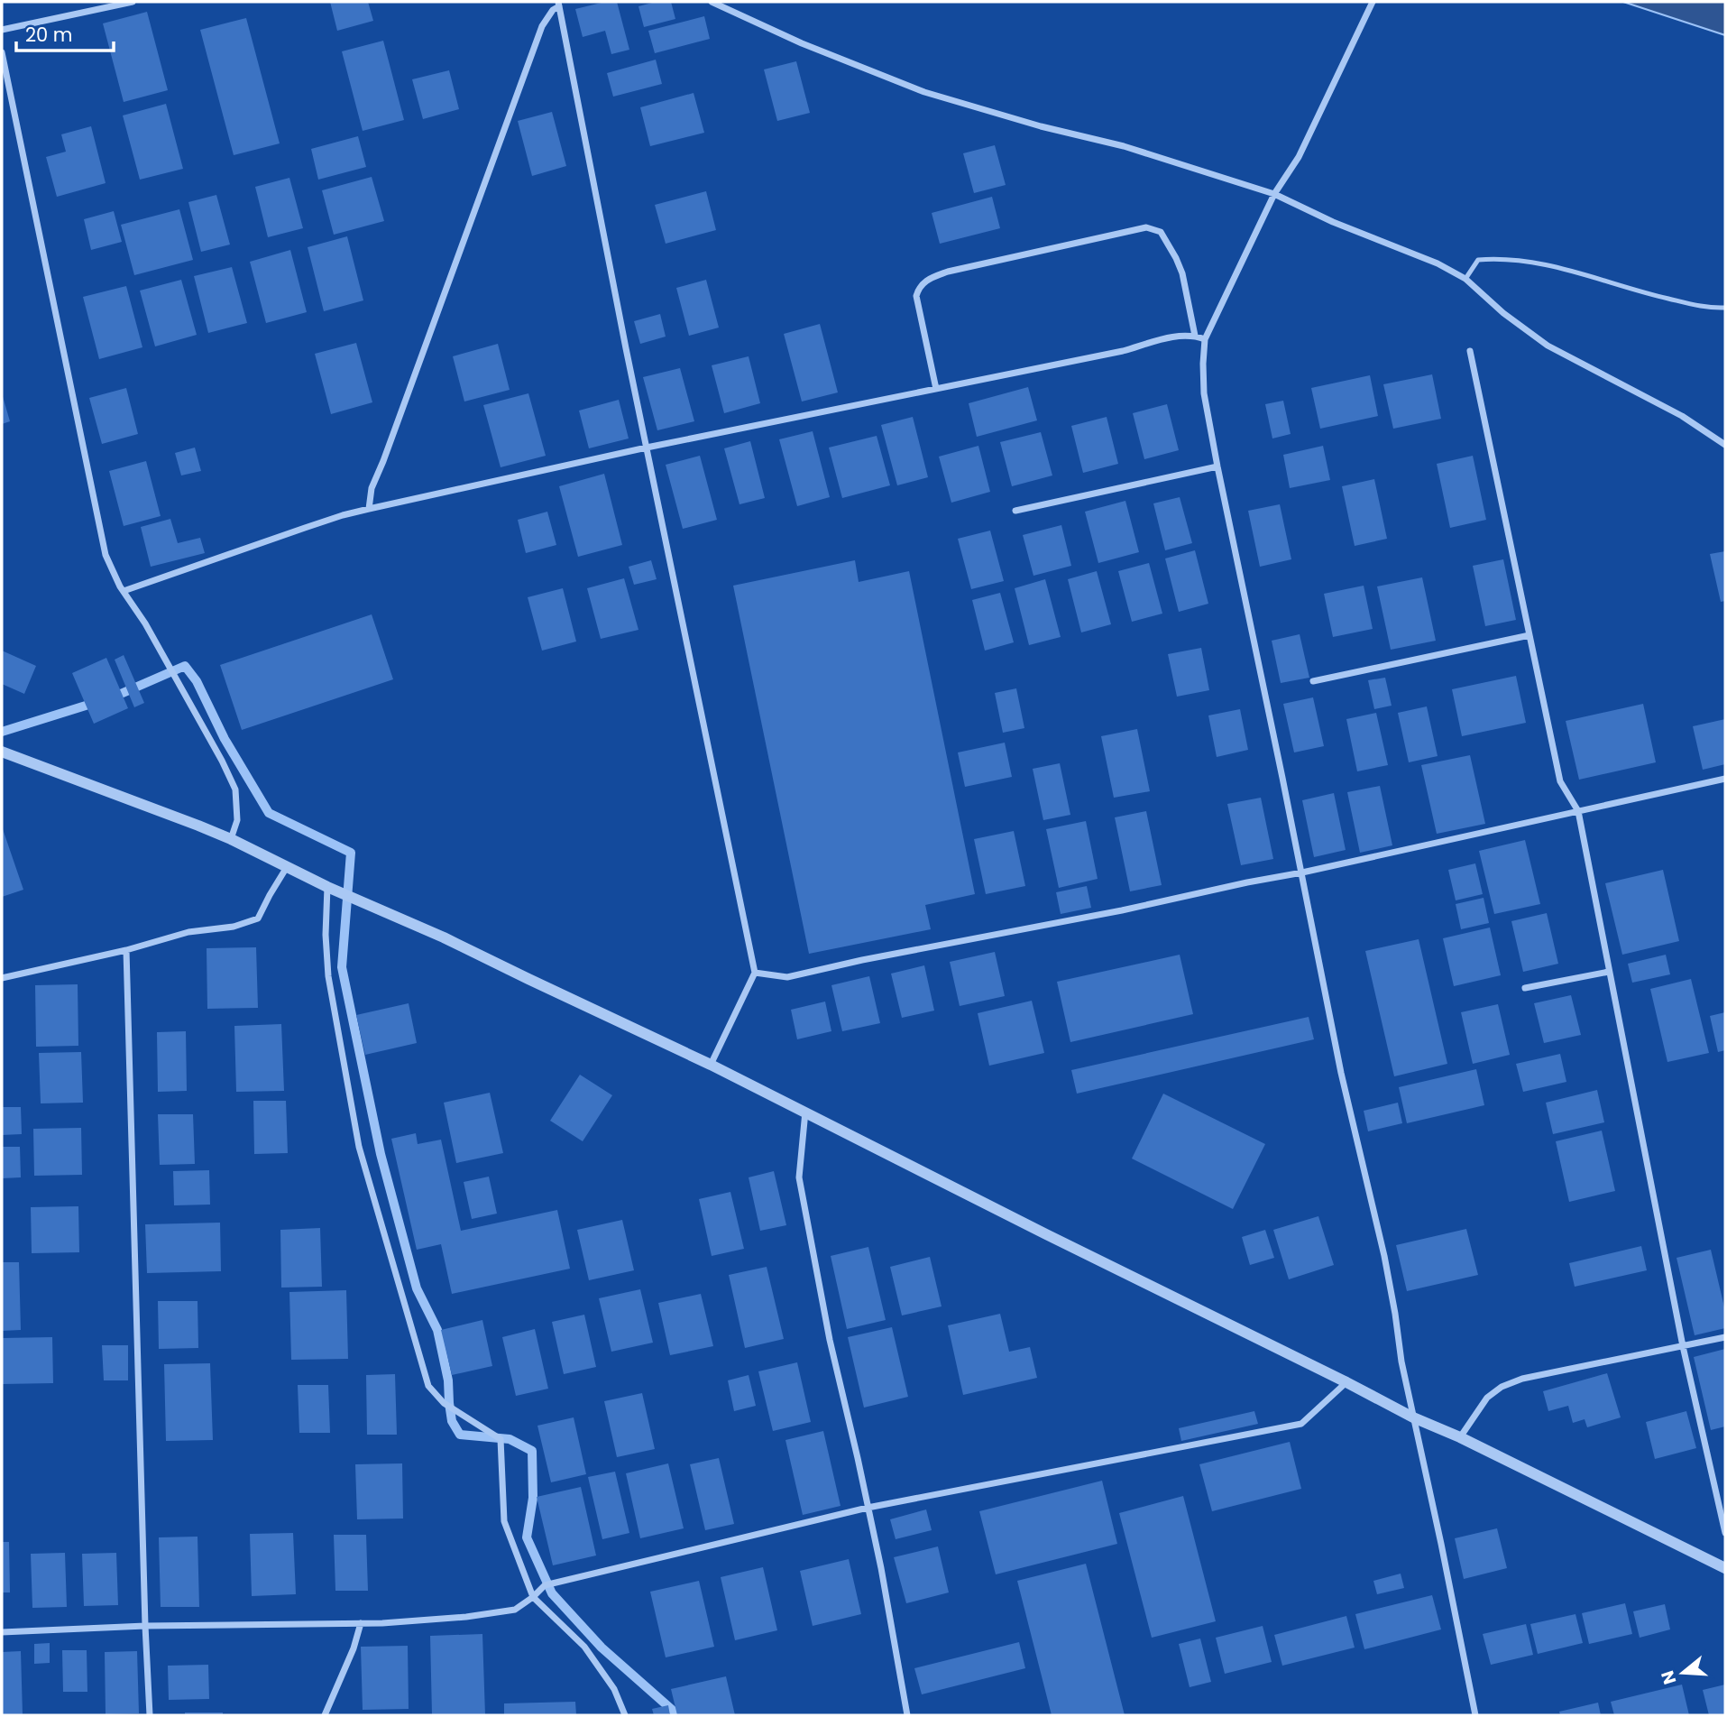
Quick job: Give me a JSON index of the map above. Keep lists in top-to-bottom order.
{
  "scale_bar": "20 m",
  "north": "left"
}
